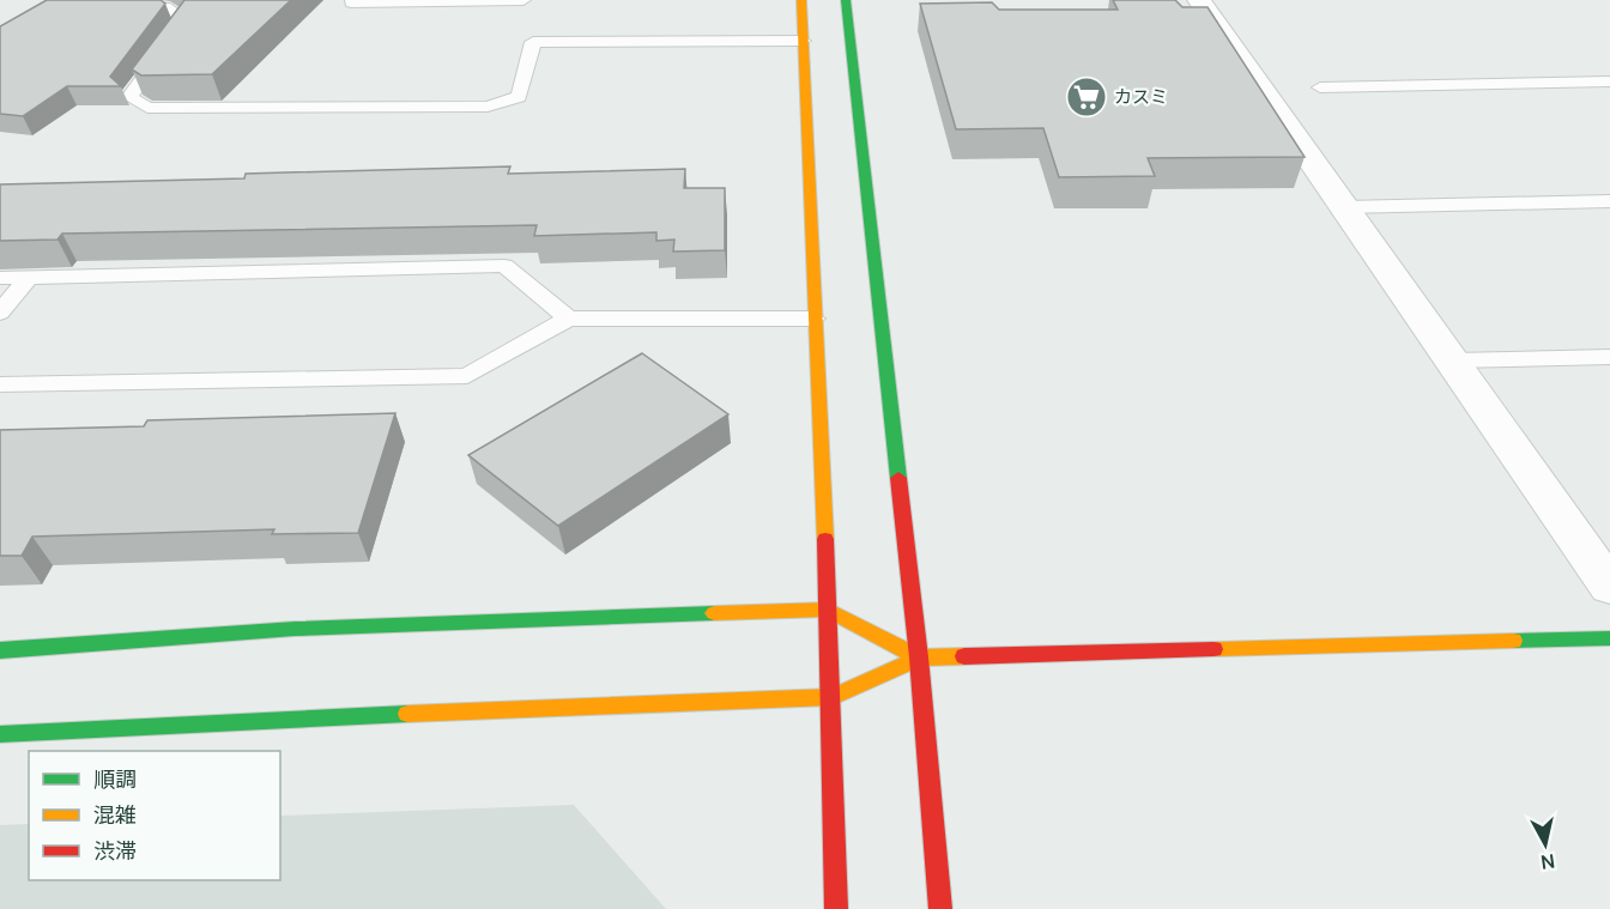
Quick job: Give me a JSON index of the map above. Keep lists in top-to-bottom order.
{
  "places": {
    "supermarket": ["カスミ"]
  },
  "legend": ["順調", "混雑", "渋滞"],
  "north": "bottom"
}
